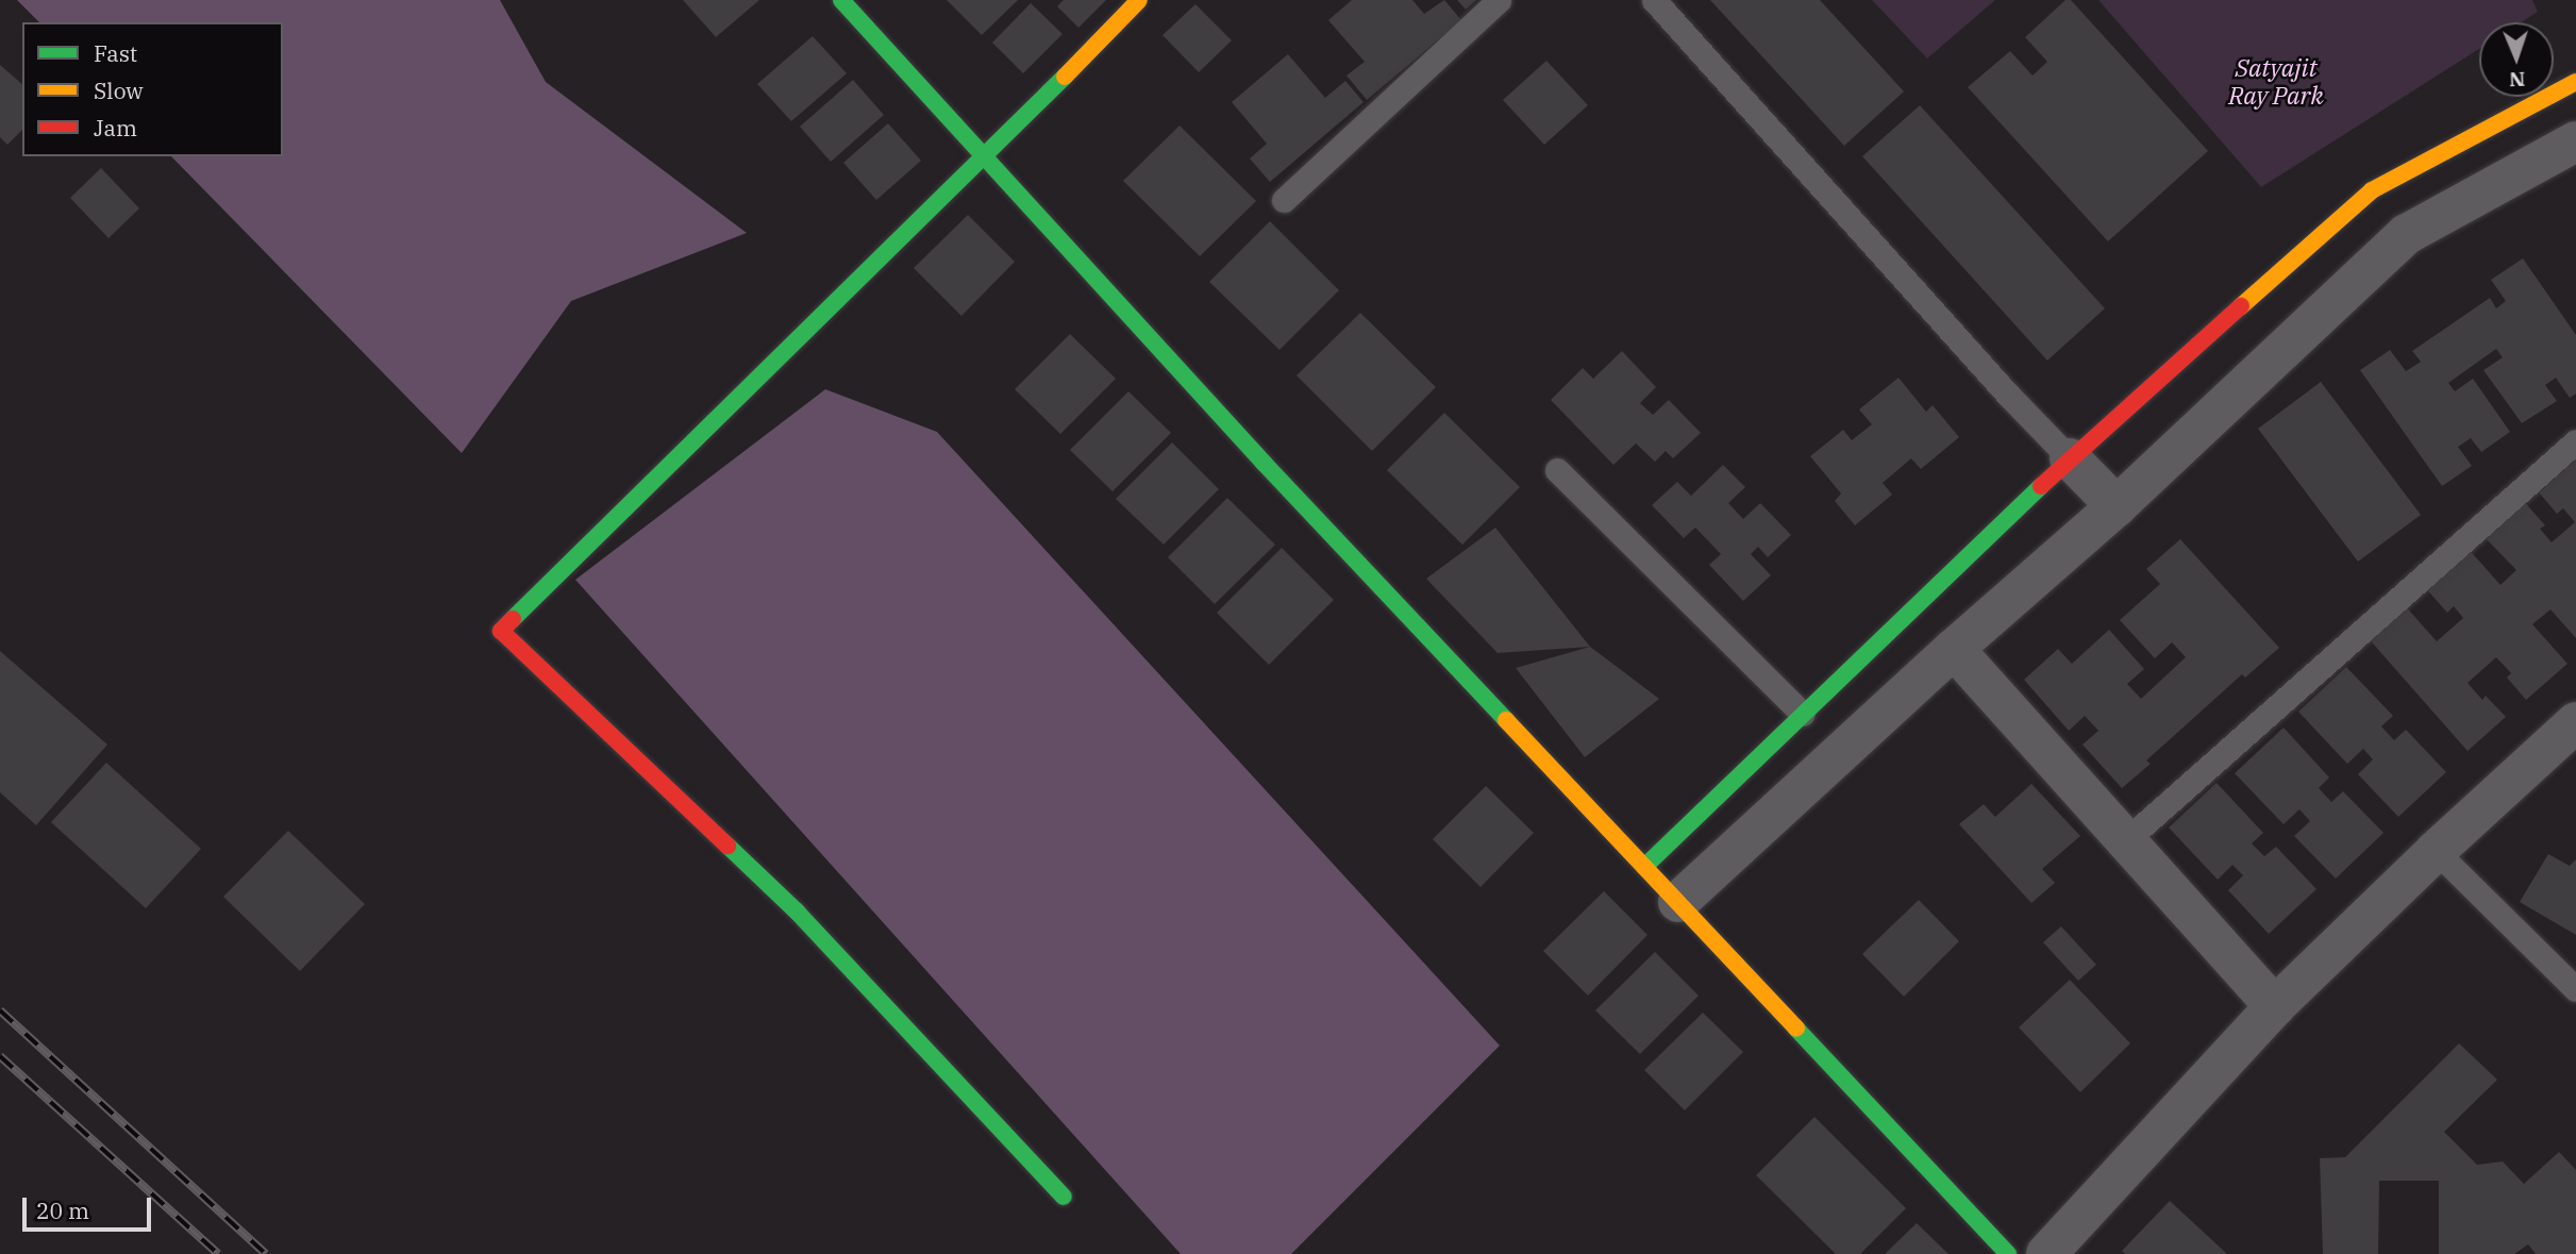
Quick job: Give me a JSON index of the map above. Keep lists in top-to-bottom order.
{
  "parks": ["Satyajit Ray Park"],
  "legend": ["Fast", "Slow", "Jam"],
  "scale_bar": "20 m",
  "north": "bottom"
}
